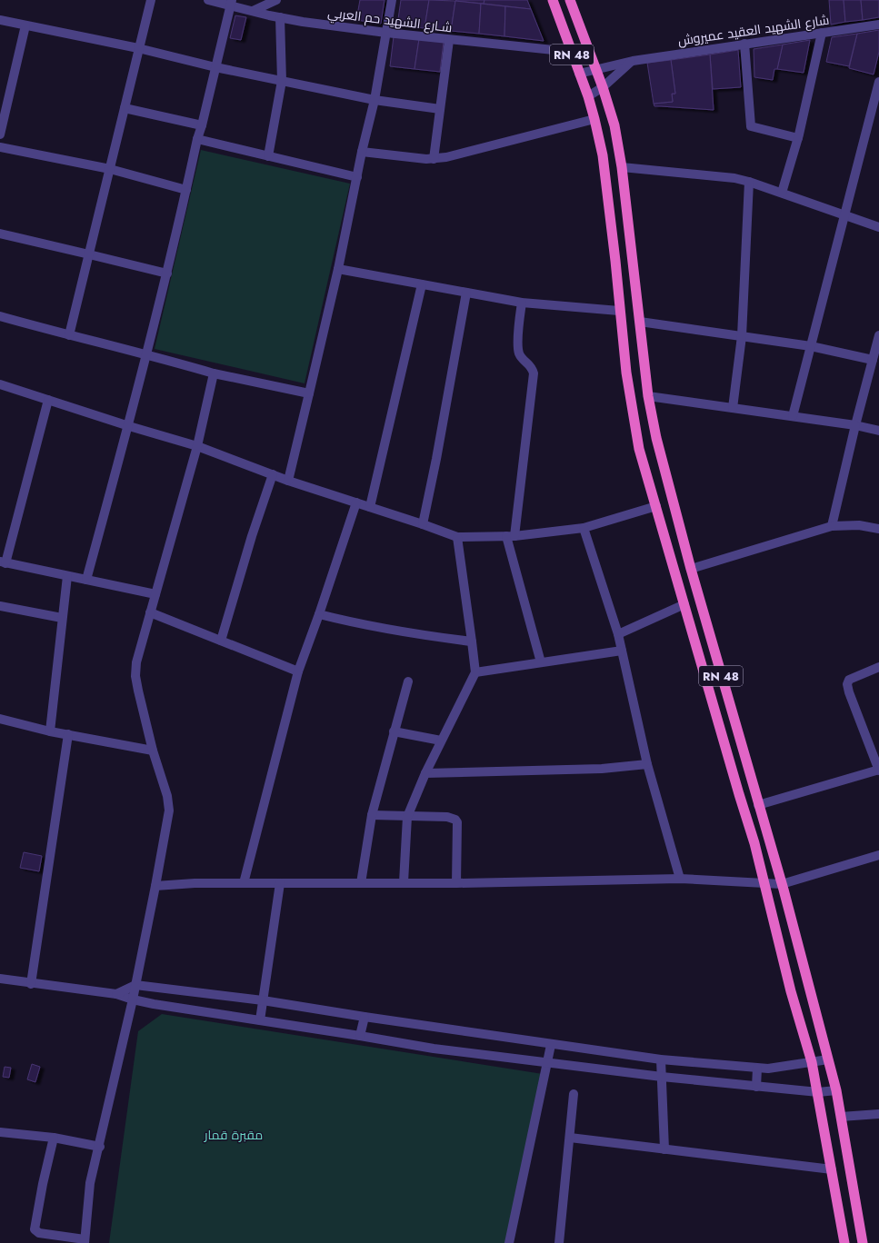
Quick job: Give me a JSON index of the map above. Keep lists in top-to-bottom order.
{
  "streets": {
    "highway": ["RN 48"],
    "street": ["شـارع الشهيد حم العربي", "شارع الشهيد العقيد عميروش"]
  },
  "crossings": [
    ["شـارع الشهيد حم العربي", "RN 48"],
    ["شارع الشهيد العقيد عميروش", "RN 48"]
  ],
  "parks": ["مقبرة قمار"]
}
